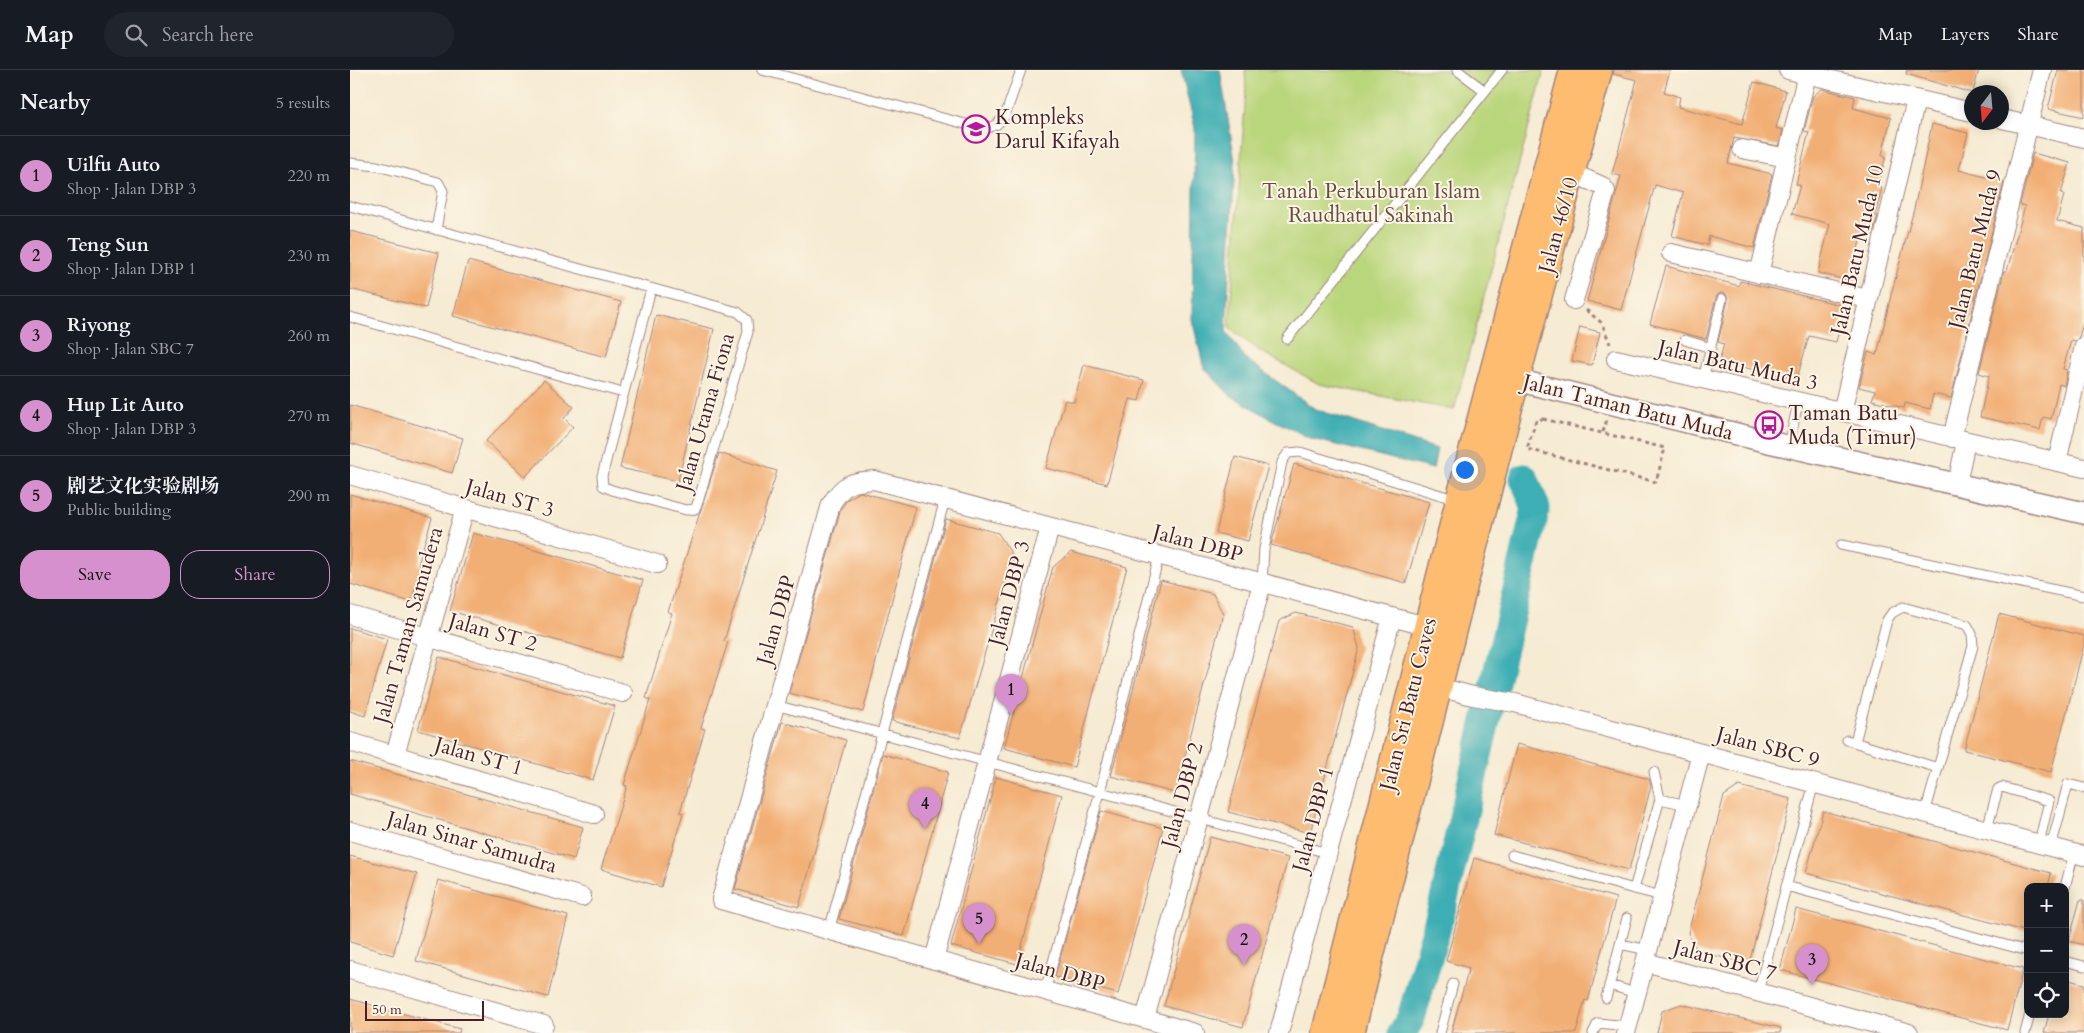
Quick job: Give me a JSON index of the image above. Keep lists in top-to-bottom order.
{
  "streets": {
    "main road": ["Jalan 46/10", "Jalan Sri Batu Caves"],
    "street": [
      "Jalan Batu Muda 9",
      "Jalan Batu Muda 10",
      "Jalan Batu Muda 3",
      "Jalan Taman Batu Muda",
      "Jalan ST 3",
      "Jalan DBP",
      "Jalan DBP 3",
      "Jalan Taman Samudera",
      "Jalan ST 2",
      "Jalan SBC 9",
      "Jalan ST 1",
      "Jalan DBP 2",
      "Jalan DBP 1",
      "Jalan Sinar Samudra",
      "Jalan SBC 7"
    ],
    "lane": ["Jalan Utama Fiona"]
  },
  "crossings": [
    ["Jalan 46/10", "Jalan Taman Batu Muda"],
    ["Jalan 46/10", "Jalan Sri Batu Caves"],
    ["Jalan Batu Muda 9", "Jalan Batu Muda 3"],
    ["Jalan Batu Muda 9", "Jalan Taman Batu Muda"],
    ["Jalan Batu Muda 10", "Jalan Batu Muda 3"],
    ["Jalan Taman Batu Muda", "Jalan Sri Batu Caves"],
    ["Jalan ST 3", "Jalan Taman Samudera"],
    ["Jalan DBP", "Jalan DBP 3"],
    ["Jalan DBP", "Jalan Sri Batu Caves"],
    ["Jalan DBP", "Jalan DBP 2"],
    ["Jalan DBP", "Jalan DBP 1"],
    ["Jalan Taman Samudera", "Jalan ST 2"],
    ["Jalan Taman Samudera", "Jalan ST 1"],
    ["Jalan Sri Batu Caves", "Jalan SBC 9"]
  ],
  "parks": ["Tanah Perkuburan Islam Raudhatul Sakinah"],
  "places": {
    "school or university": ["Kompleks Darul Kifayah"],
    "bus stop": ["Taman Batu Muda (Timur)"]
  },
  "scale_bar": "50 m",
  "north": "bottom",
  "page": {
    "header": "Map",
    "search": "Search here",
    "nav": ["Map", "Layers", "Share"],
    "heading": ["Nearby", "5 results"],
    "list": [
      {
        "mark": "1",
        "name": "Uilfu Auto",
        "note": "Shop · Jalan DBP 3",
        "value": "220 m"
      },
      {
        "mark": "2",
        "name": "Teng Sun",
        "note": "Shop · Jalan DBP 1",
        "value": "230 m"
      },
      {
        "mark": "3",
        "name": "Riyong",
        "note": "Shop · Jalan SBC 7",
        "value": "260 m"
      },
      {
        "mark": "4",
        "name": "Hup Lit Auto",
        "note": "Shop · Jalan DBP 3",
        "value": "270 m"
      },
      {
        "mark": "5",
        "name": "剧艺文化实验剧场",
        "note": "Public building",
        "value": "290 m"
      }
    ],
    "buttons": ["Save", "Share"],
    "pins": [
      "1",
      "4",
      "5",
      "2",
      "3"
    ],
    "map_buttons": ["+", "−"],
    "scale": "50 m"
  }
}
